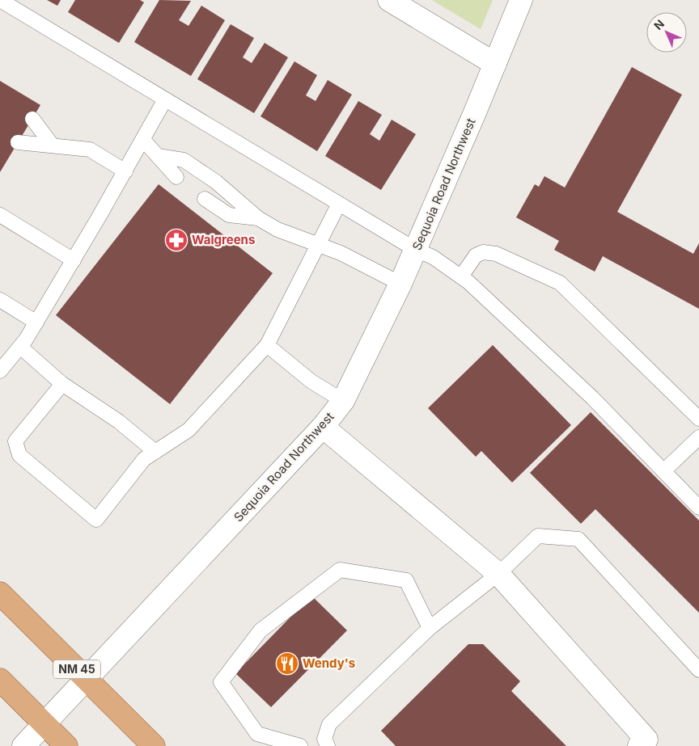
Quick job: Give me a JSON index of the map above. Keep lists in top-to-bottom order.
{
  "streets": {
    "main road": ["NM 45"],
    "street": ["Sequoia Road Northwest"]
  },
  "crossings": [
    ["Sequoia Road Northwest", "NM 45"]
  ],
  "places": {
    "pharmacy": ["Walgreens"],
    "restaurant": ["Wendy's"]
  },
  "north": "top left"
}
